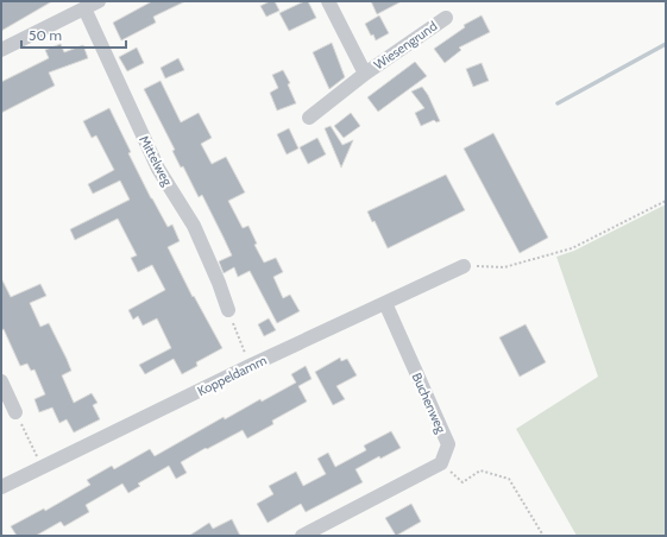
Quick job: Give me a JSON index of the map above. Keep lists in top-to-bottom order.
{
  "streets": {
    "street": [
      "Wiesengrund",
      "Mittelweg",
      "Koppeldamm",
      "Buchenweg"
    ]
  },
  "crossings": [
    ["Koppeldamm", "Buchenweg"]
  ],
  "scale_bar": "50 m"
}
